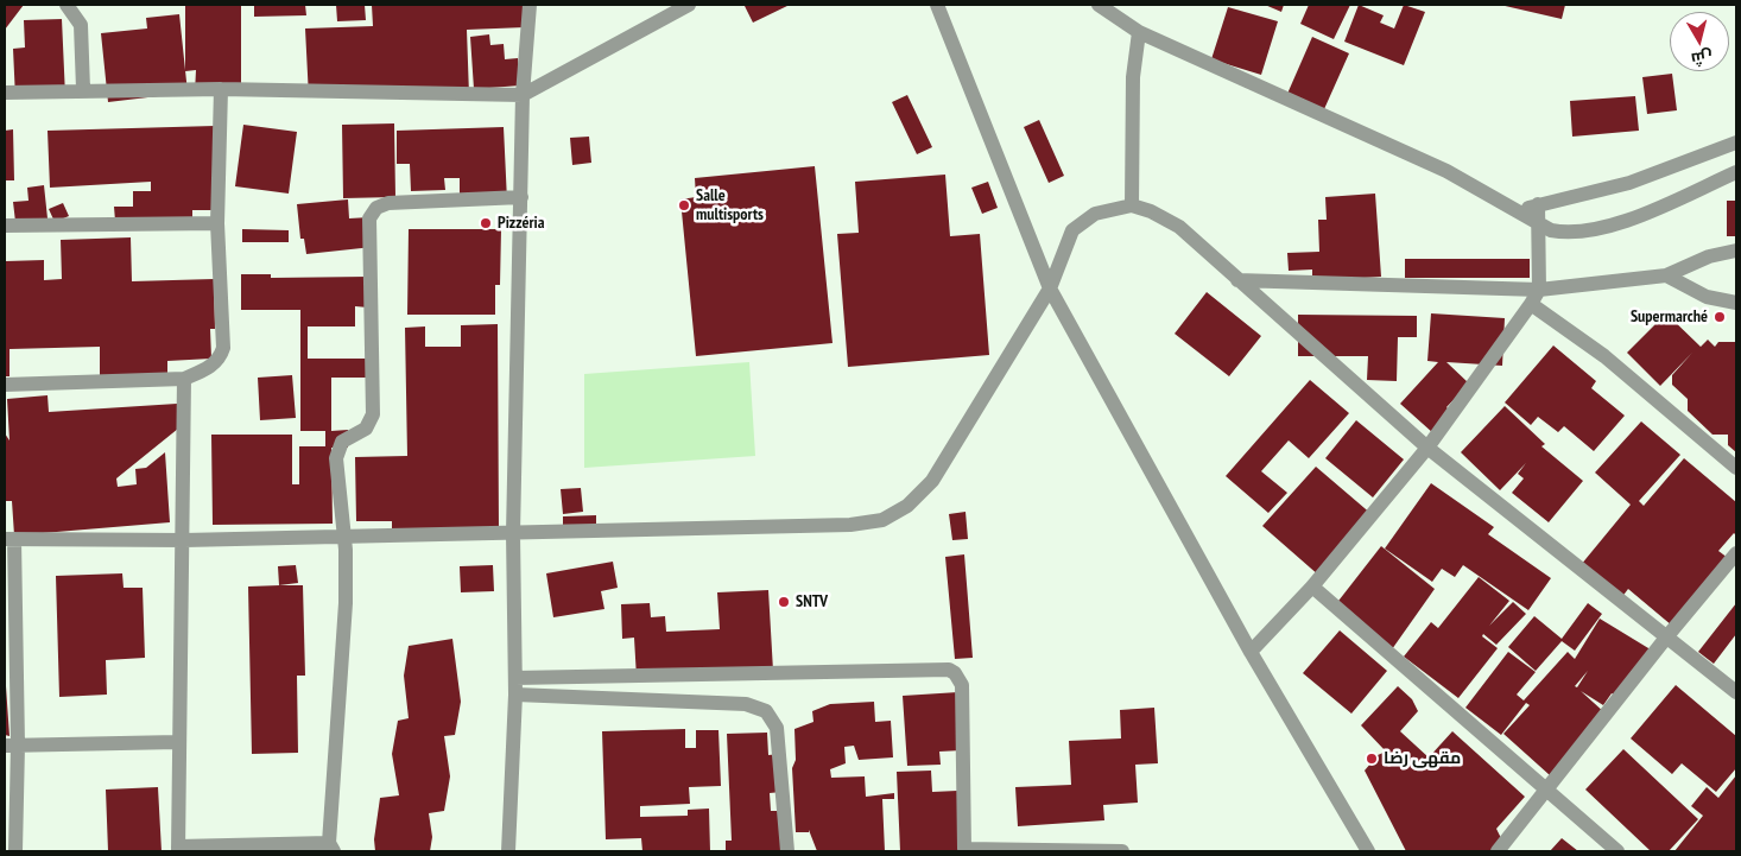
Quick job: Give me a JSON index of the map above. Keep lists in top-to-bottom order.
{
  "places": [
    "Salle multisports",
    "Pizzéria",
    "Supermarché",
    "SNTV",
    "مقهى رضا"
  ],
  "north": "bottom"
}
